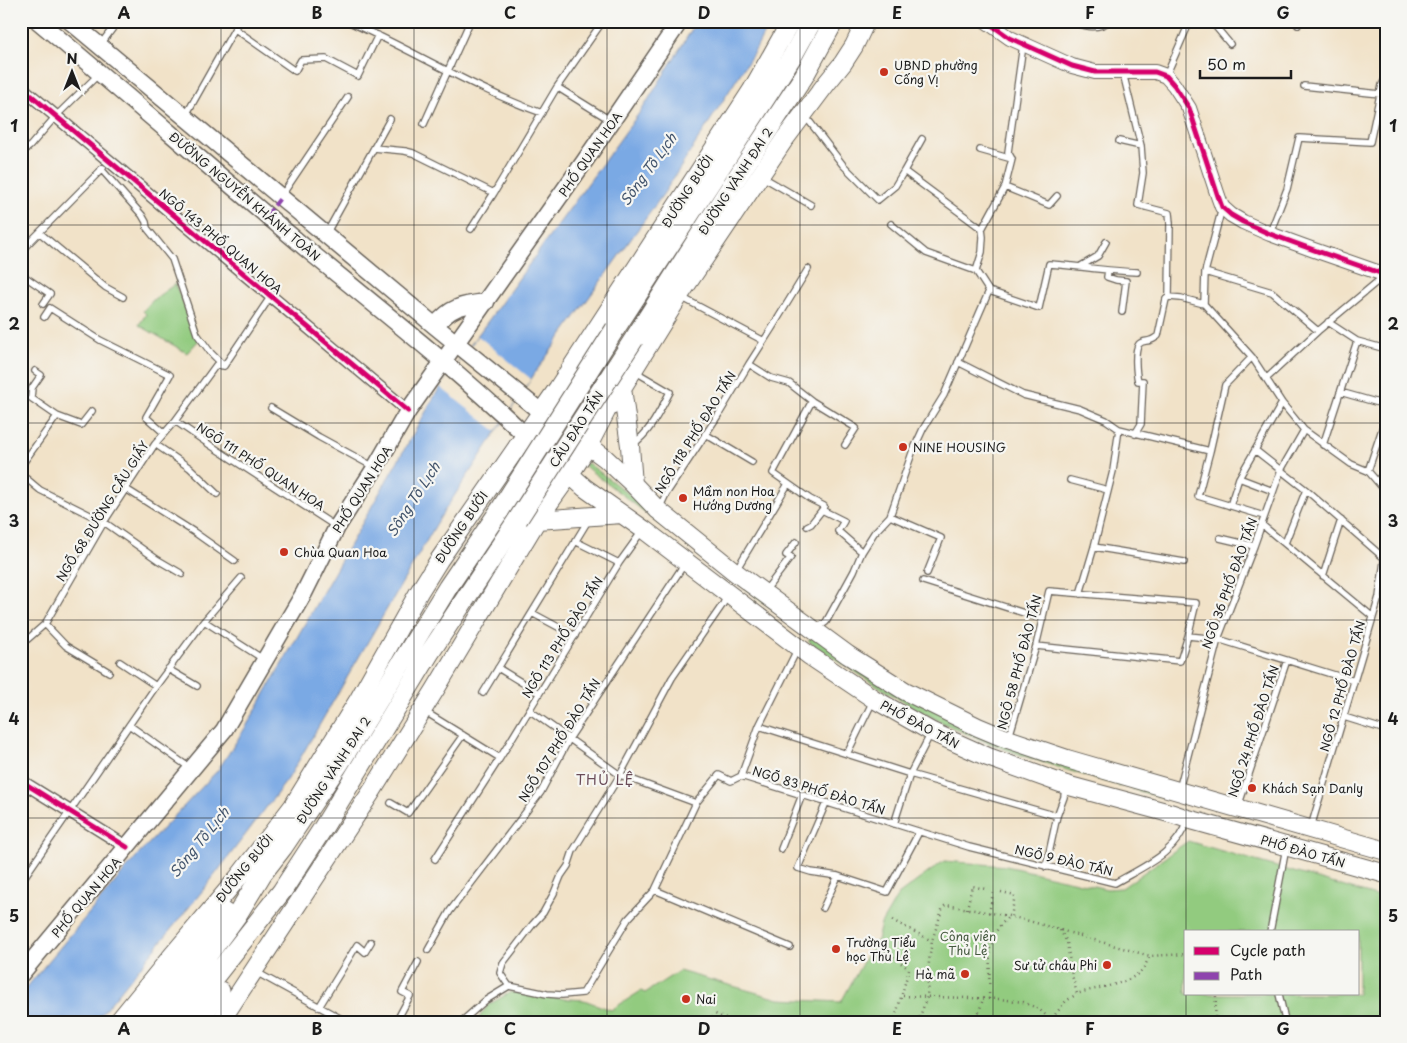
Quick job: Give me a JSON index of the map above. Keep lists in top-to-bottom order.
{
  "streets": {
    "highway": ["ĐƯỜNG VÀNH ĐAI 2", "CẦU ĐÀO TẤN"],
    "main road": [
      "PHỐ QUAN HOA",
      "ĐƯỜNG BƯỞI",
      "ĐƯỜNG NGUYỄN KHÁNH TOÀN",
      "PHỐ ĐÀO TẤN"
    ],
    "street": ["NGÕ 143 PHỐ QUAN HOA"],
    "lane": [
      "NGÕ 118 PHỐ ĐÀO TẤN",
      "NGÕ 111 PHỐ QUAN HOA",
      "NGÕ 68 ĐƯỜNG CẦU GIẤY",
      "NGÕ 36 PHỐ ĐÀO TẤN",
      "NGÕ 113 PHỐ ĐÀO TẤN",
      "NGÕ 58 PHỐ ĐÀO TẤN",
      "NGÕ 12 PHỐ ĐÀO TẤN",
      "NGÕ 24 PHỐ ĐÀO TẤN",
      "NGÕ 107 PHỐ ĐÀO TẤN",
      "NGÕ 83 PHỐ ĐÀO TẤN",
      "NGÕ 9 ĐÀO TẤN"
    ]
  },
  "crossings": [
    ["PHỐ QUAN HOA", "ĐƯỜNG NGUYỄN KHÁNH TOÀN"],
    ["PHỐ QUAN HOA", "NGÕ 143 PHỐ QUAN HOA"],
    ["PHỐ QUAN HOA", "NGÕ 111 PHỐ QUAN HOA"],
    ["ĐƯỜNG VÀNH ĐAI 2", "CẦU ĐÀO TẤN"],
    ["ĐƯỜNG BƯỞI", "ĐƯỜNG NGUYỄN KHÁNH TOÀN"],
    ["ĐƯỜNG BƯỞI", "PHỐ ĐÀO TẤN"],
    ["ĐƯỜNG NGUYỄN KHÁNH TOÀN", "PHỐ ĐÀO TẤN"],
    ["NGÕ 143 PHỐ QUAN HOA", "NGÕ 68 ĐƯỜNG CẦU GIẤY"],
    ["NGÕ 118 PHỐ ĐÀO TẤN", "PHỐ ĐÀO TẤN"],
    ["NGÕ 111 PHỐ QUAN HOA", "NGÕ 68 ĐƯỜNG CẦU GIẤY"],
    ["NGÕ 36 PHỐ ĐÀO TẤN", "PHỐ ĐÀO TẤN"],
    ["NGÕ 113 PHỐ ĐÀO TẤN", "PHỐ ĐÀO TẤN"],
    ["NGÕ 58 PHỐ ĐÀO TẤN", "PHỐ ĐÀO TẤN"],
    ["NGÕ 12 PHỐ ĐÀO TẤN", "PHỐ ĐÀO TẤN"],
    ["PHỐ ĐÀO TẤN", "NGÕ 24 PHỐ ĐÀO TẤN"],
    ["PHỐ ĐÀO TẤN", "NGÕ 107 PHỐ ĐÀO TẤN"],
    ["PHỐ ĐÀO TẤN", "NGÕ 83 PHỐ ĐÀO TẤN"],
    ["PHỐ ĐÀO TẤN", "NGÕ 9 ĐÀO TẤN"],
    ["NGÕ 83 PHỐ ĐÀO TẤN", "NGÕ 9 ĐÀO TẤN"]
  ],
  "districts": ["THỦ LỆ"],
  "water": ["Sông Tô Lịch"],
  "parks": ["Công viên Thủ Lệ"],
  "places": [
    "UBND phường Cống Vị",
    "NINE HOUSING",
    "Mầm non Hoa Hướng Dương",
    "Chùa Quan Hoa",
    "Khách Sạn Danly",
    "Trường Tiểu học Thủ Lệ",
    "Sư tử châu Phi",
    "Hà mã",
    "Nai"
  ],
  "legend": ["Cycle path", "Path"],
  "scale_bar": "50 m",
  "north": "top",
  "grid": {
    "columns": [
      "A",
      "B",
      "C",
      "D",
      "E",
      "F",
      "G"
    ],
    "rows": [
      "1",
      "2",
      "3",
      "4",
      "5"
    ]
  }
}
